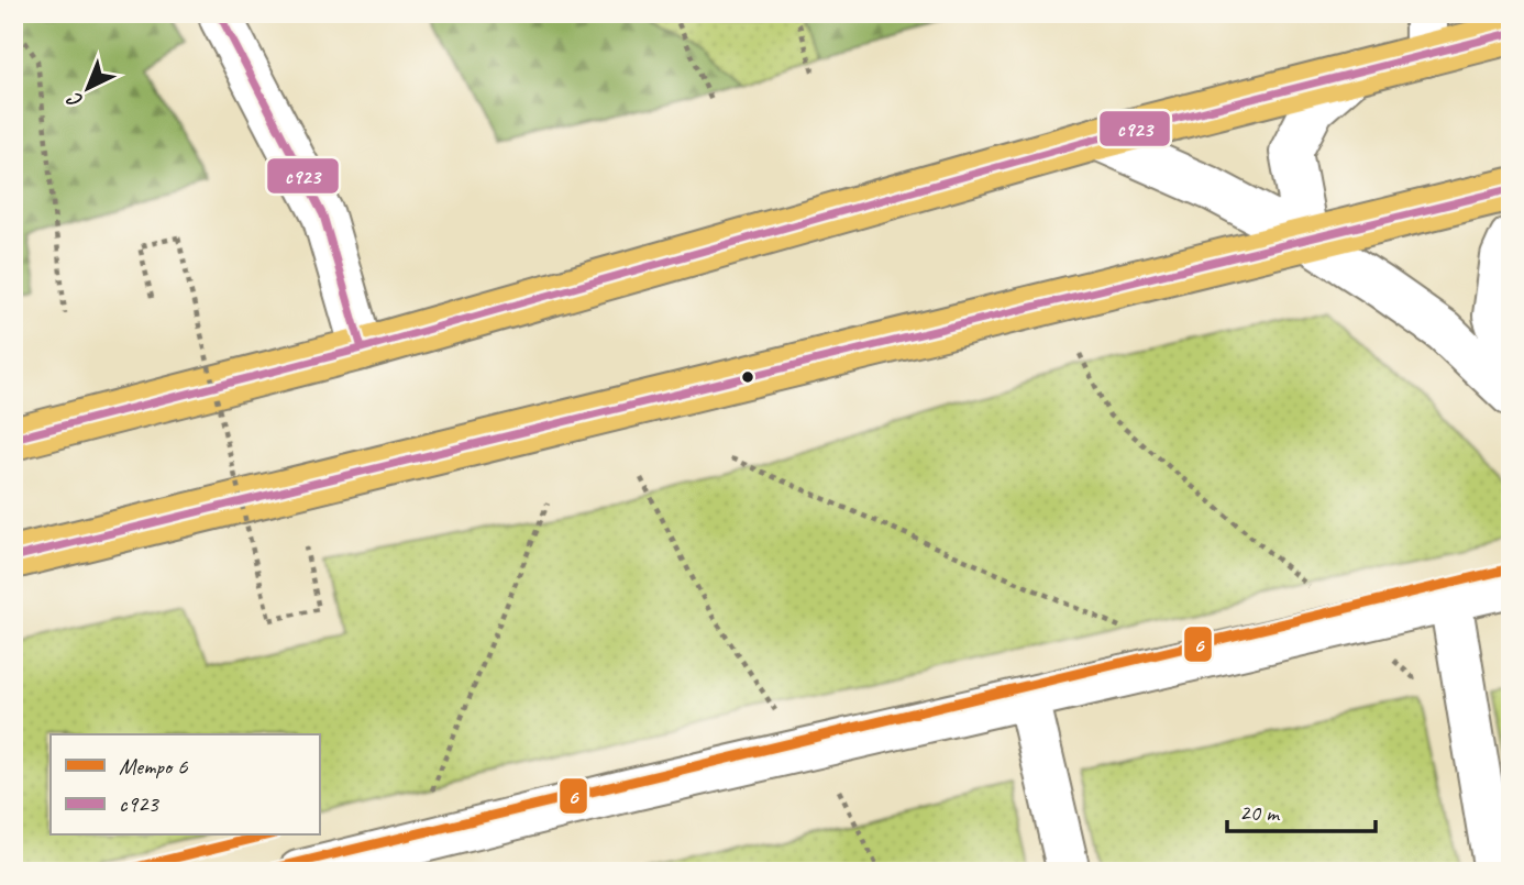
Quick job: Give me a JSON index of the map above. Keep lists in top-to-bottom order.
{
  "lines": ["transit line с923", "metro line 6"],
  "legend": ["Метро 6", "с923"],
  "scale_bar": "20 m",
  "north": "bottom left"
}
